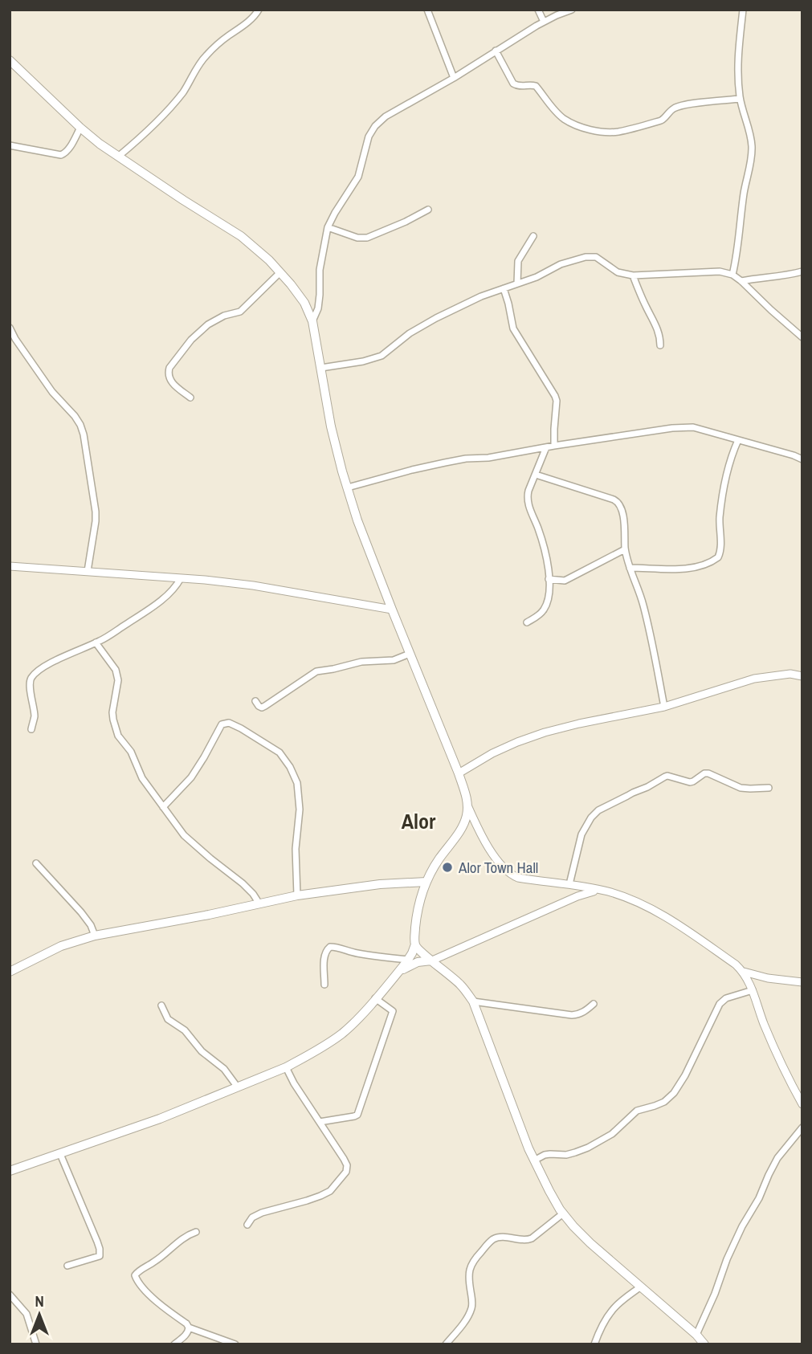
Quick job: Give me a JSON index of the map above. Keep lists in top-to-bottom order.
{
  "districts": ["Alor"],
  "places": ["Alor Town Hall"],
  "north": "top"
}
